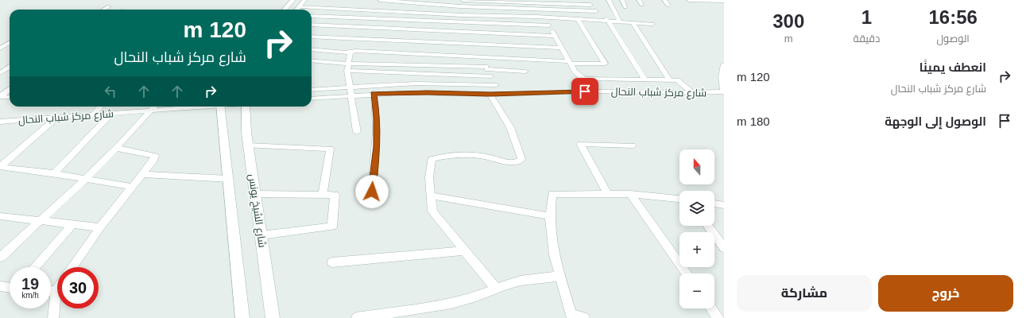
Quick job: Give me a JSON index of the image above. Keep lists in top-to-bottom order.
{
  "streets": {
    "street": ["شارع مركز شباب النحال", "شارع الشيخ يونس"]
  },
  "north": "top",
  "page": {
    "eta": [
      "16:56",
      "الوصول",
      "1",
      "دقيقة",
      "300",
      "m"
    ],
    "turn": ["120 m", "شارع مركز شباب النحال"],
    "list": [
      {
        "name": "انعطف يمينًا",
        "note": "شارع مركز شباب النحال",
        "value": "120 m"
      },
      {
        "name": "الوصول إلى الوجهة",
        "value": "180 m"
      }
    ],
    "map_buttons": ["+", "−"],
    "speed": "19 km/h",
    "limit": "30",
    "buttons": ["خروج", "مشاركة"]
  }
}
